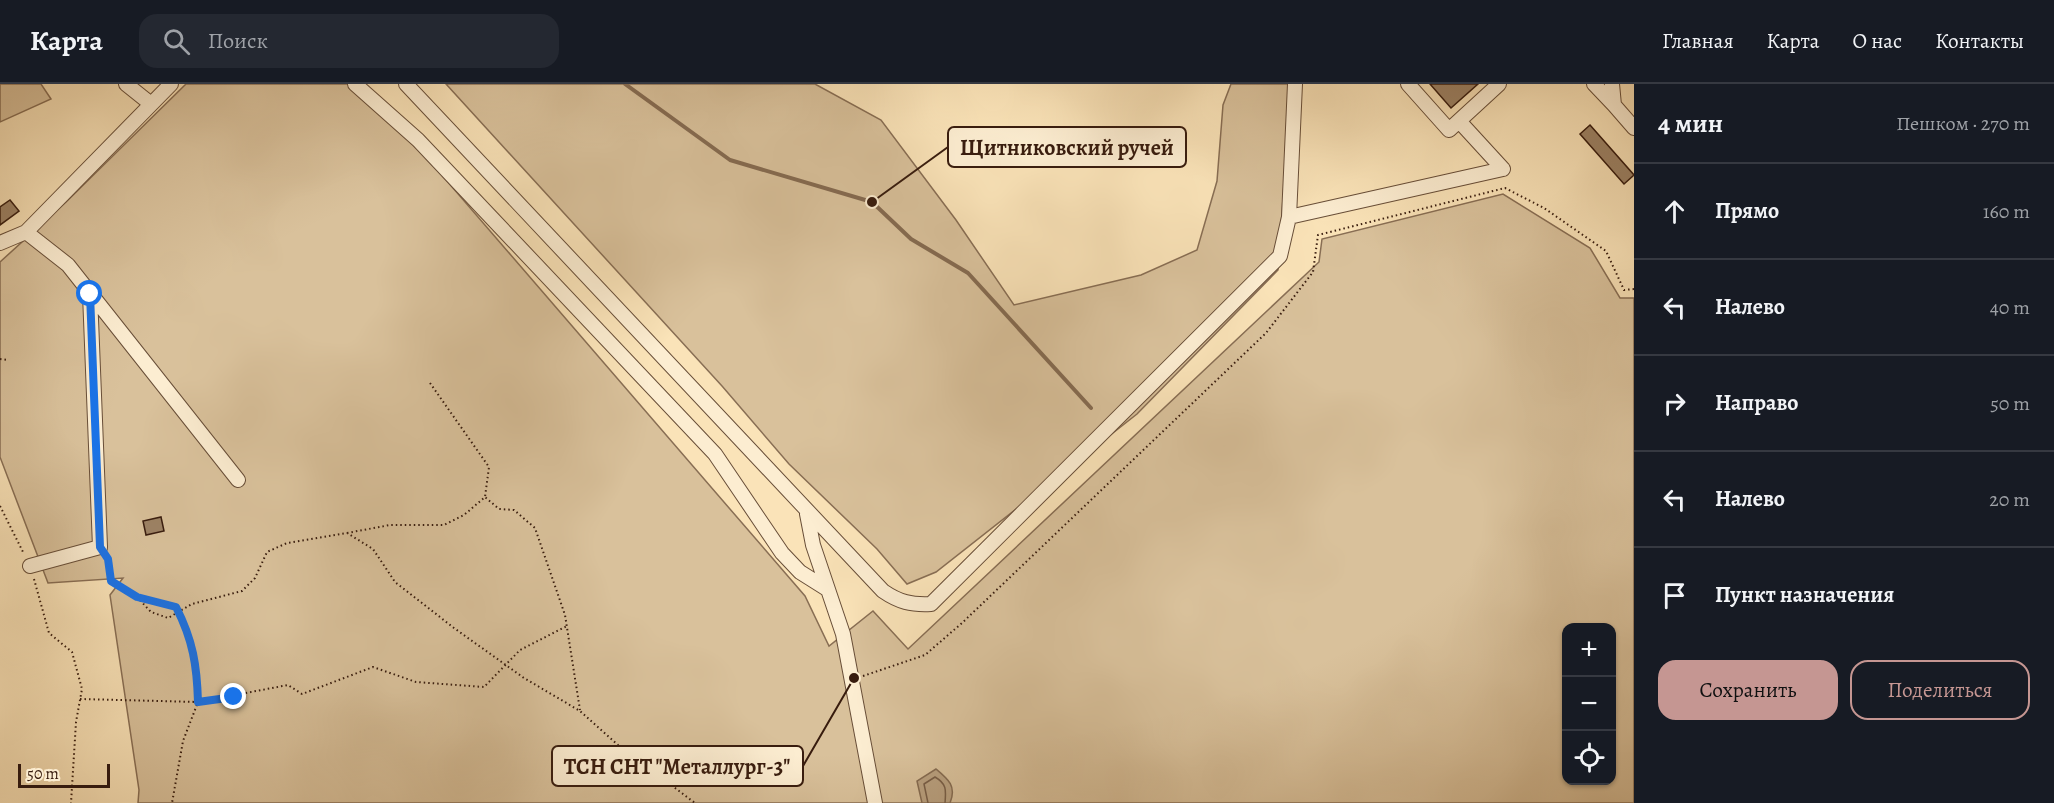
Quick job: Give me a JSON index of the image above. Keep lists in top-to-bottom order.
{
  "places": ["Щитниковский ручей", "ТСН СНТ \"Металлург-3\""],
  "scale_bar": "50 m",
  "page": {
    "header": "Карта",
    "search": "Поиск",
    "nav": [
      "Главная",
      "Карта",
      "О нас",
      "Контакты"
    ],
    "heading": ["4 мин", "Пешком · 270 m"],
    "list": [
      ["Прямо", "160 m"],
      ["Налево", "40 m"],
      ["Направо", "50 m"],
      ["Налево", "20 m"],
      "Пункт назначения"
    ],
    "map_buttons": ["+", "−"],
    "buttons": ["Сохранить", "Поделиться"],
    "scale": "50 m"
  }
}
